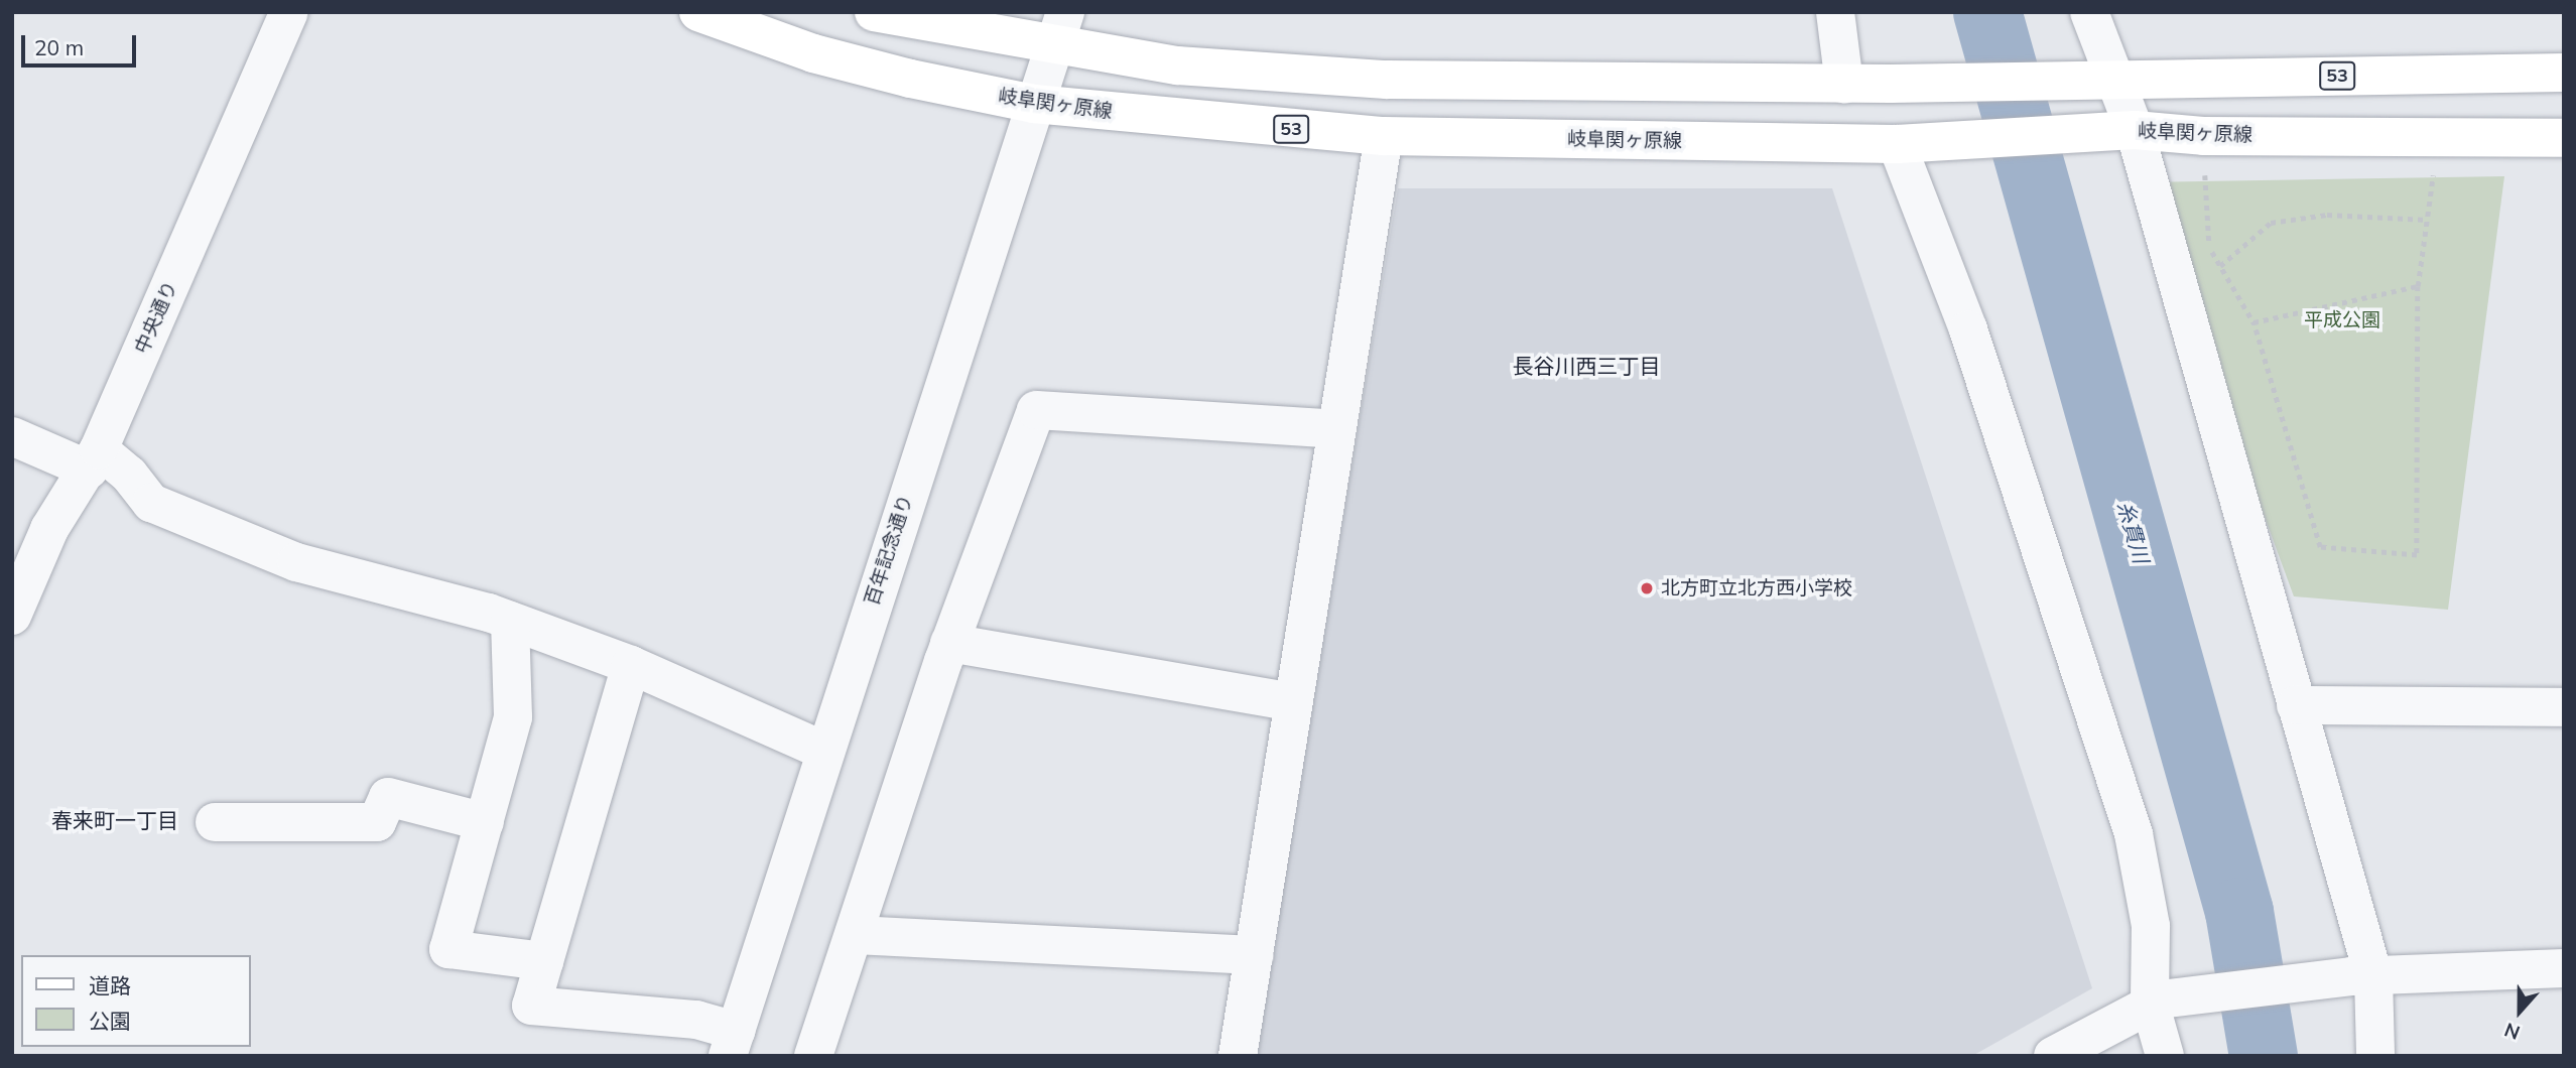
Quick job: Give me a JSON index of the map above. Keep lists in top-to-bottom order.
{
  "streets": {
    "main road": ["53", "岐阜関ヶ原線"],
    "street": ["中央通り", "百年記念通り"]
  },
  "crossings": [
    ["53", "百年記念通り"],
    ["岐阜関ヶ原線", "百年記念通り"]
  ],
  "districts": ["長谷川西三丁目", "春来町一丁目"],
  "water": ["糸貫川"],
  "parks": ["平成公園"],
  "places": ["北方町立北方西小学校"],
  "legend": ["道路", "公園"],
  "scale_bar": "20 m",
  "north": "bottom"
}
